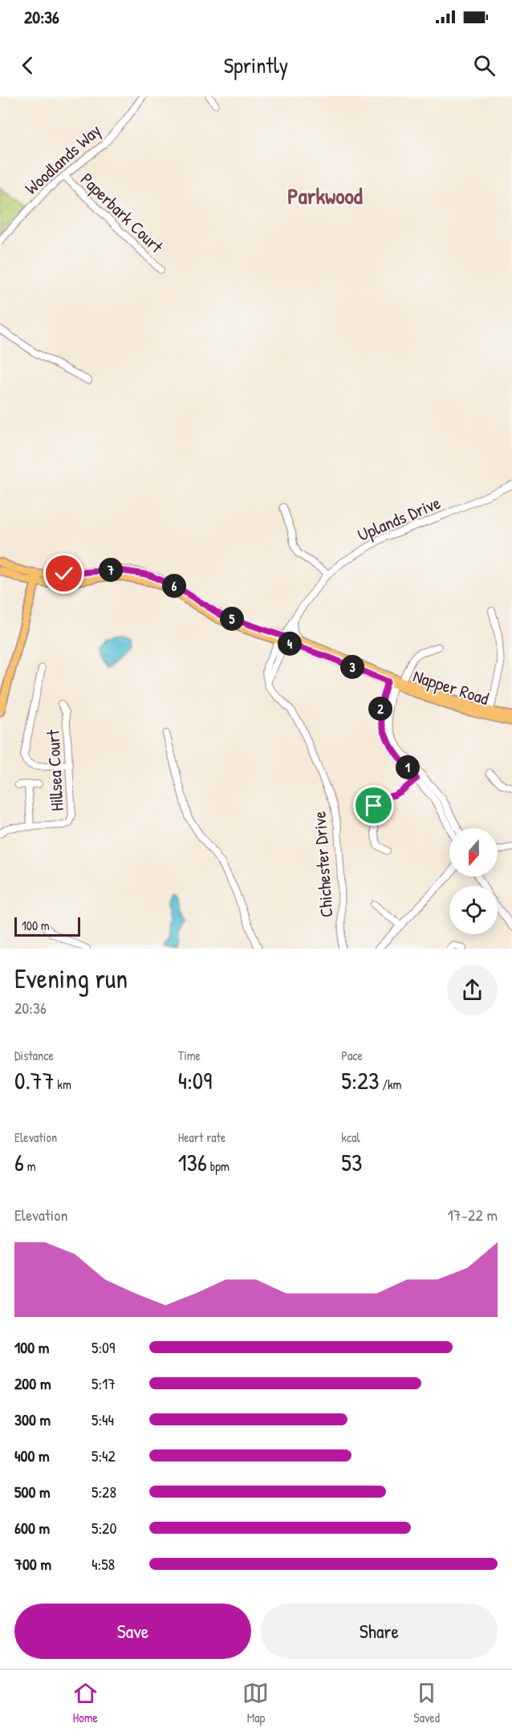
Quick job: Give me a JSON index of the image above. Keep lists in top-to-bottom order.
{
  "streets": {
    "main road": ["Napper Road"],
    "street": [
      "Woodlands Way",
      "Paperbark Court",
      "Uplands Drive",
      "Hillsea Court",
      "Chichester Drive"
    ]
  },
  "crossings": [
    ["Woodlands Way", "Paperbark Court"],
    ["Uplands Drive", "Napper Road"],
    ["Uplands Drive", "Chichester Drive"],
    ["Napper Road", "Chichester Drive"]
  ],
  "districts": ["Parkwood"],
  "scale_bar": "100 m",
  "north": "bottom",
  "page": {
    "status": "20:36",
    "header": "Sprintly",
    "pins": [
      "7",
      "6",
      "5",
      "4",
      "3",
      "2",
      "1"
    ],
    "scale": "100 m",
    "heading": ["Evening run", "20:36"],
    "stats": [
      ["Distance", "0.77 km"],
      ["Time", "4:09"],
      ["Pace", "5:23 /km"],
      ["Elevation", "6 m"],
      ["Heart rate", "136 bpm"],
      ["kcal", "53"]
    ],
    "chart": ["Elevation", "17–22 m"],
    "list": [
      {
        "name": "100 m",
        "note": "5:09"
      },
      {
        "name": "200 m",
        "note": "5:17"
      },
      {
        "name": "300 m",
        "note": "5:44"
      },
      {
        "name": "400 m",
        "note": "5:42"
      },
      {
        "name": "500 m",
        "note": "5:28"
      },
      {
        "name": "600 m",
        "note": "5:20"
      },
      {
        "name": "700 m",
        "note": "4:58"
      }
    ],
    "buttons": ["Save", "Share"],
    "tabs": ["Home", "Map", "Saved"]
  }
}
